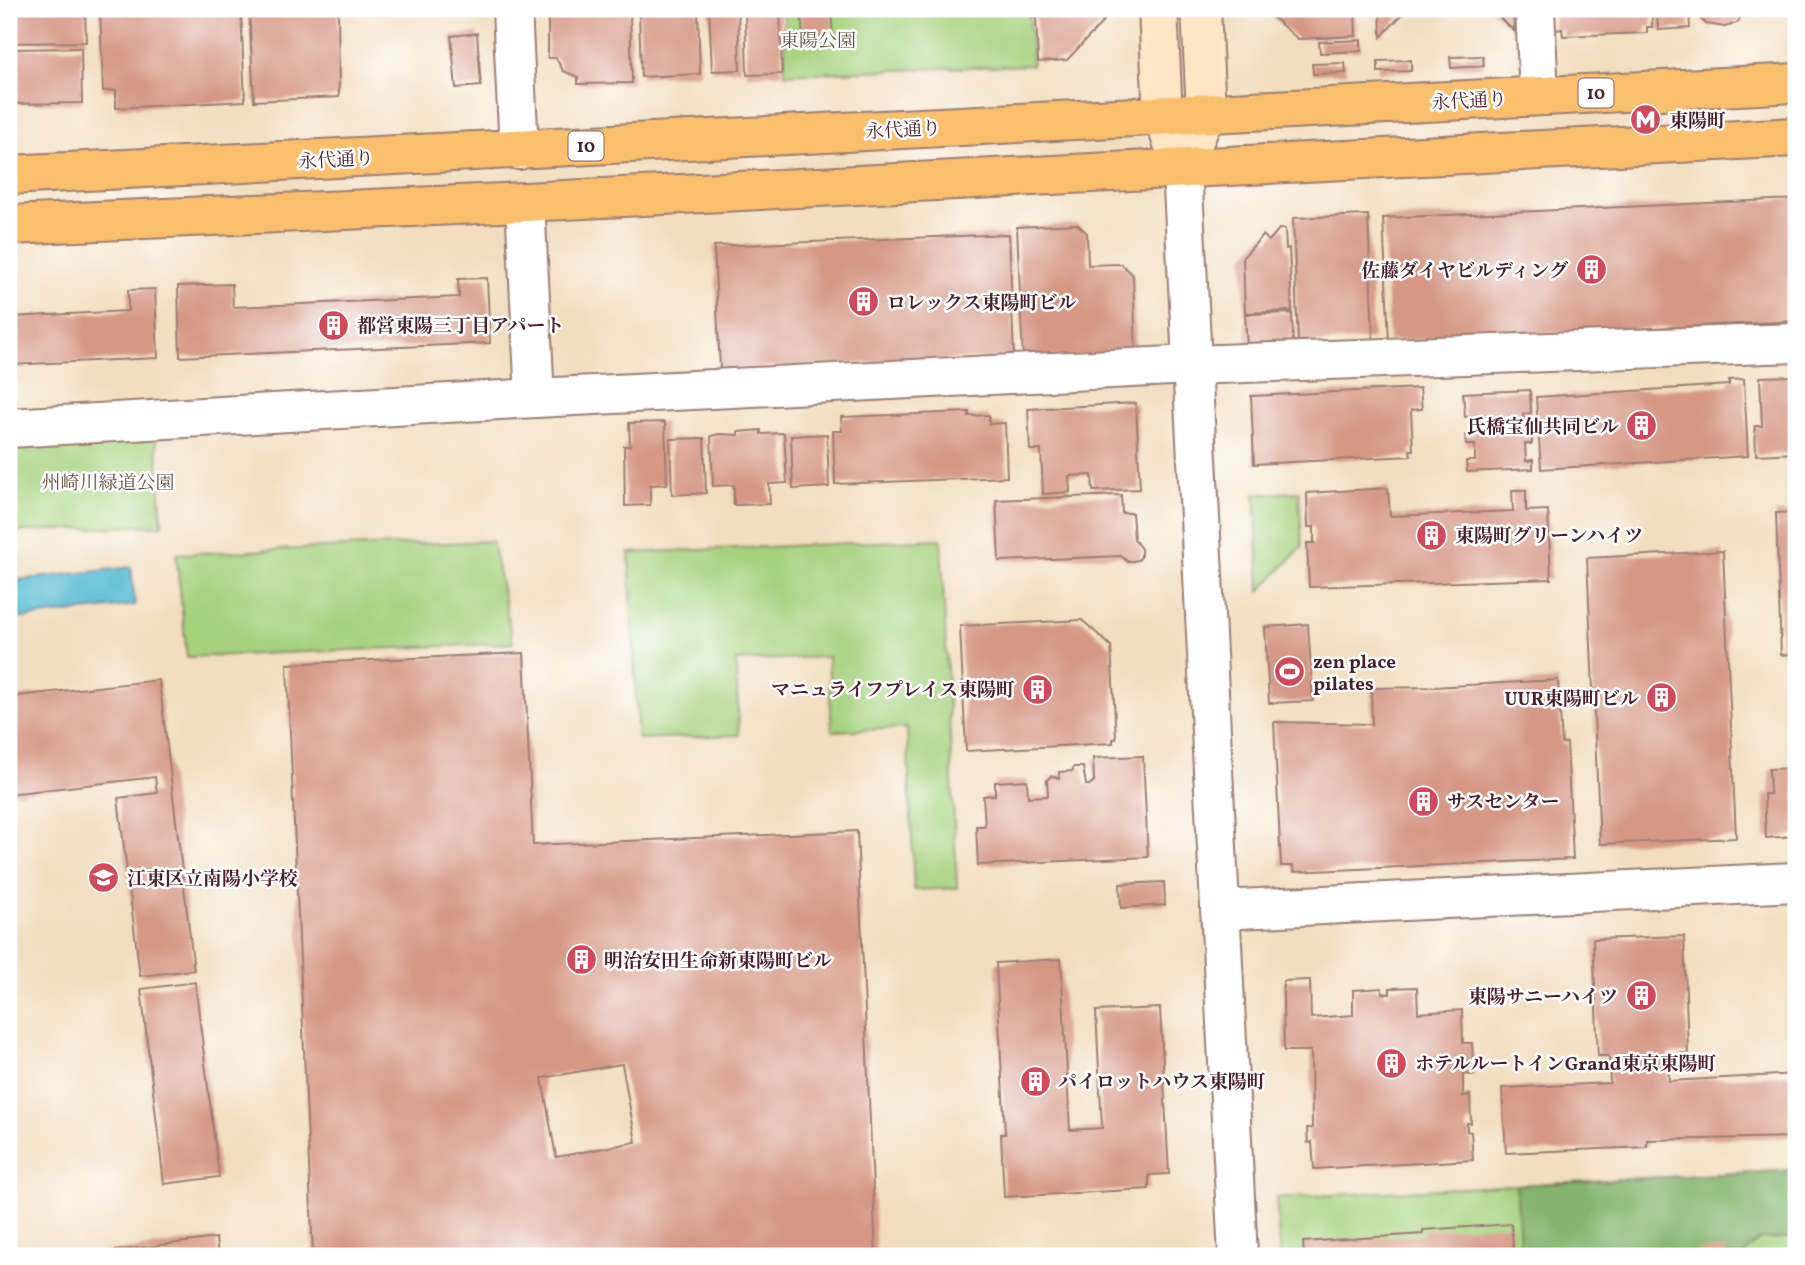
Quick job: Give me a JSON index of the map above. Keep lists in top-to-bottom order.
{
  "streets": {
    "main road": ["10", "永代通り"]
  },
  "parks": ["東陽公園", "州崎川緑道公園"],
  "places": {
    "metro station": ["東陽町"],
    "building": [
      "佐藤ダイヤビルディング",
      "ロレックス東陽町ビル",
      "都営東陽三丁目アパート",
      "氏橋宝仙共同ビル",
      "東陽町グリーンハイツ",
      "マニュライフプレイス東陽町",
      "UUR東陽町ビル",
      "サスセンター",
      "明治安田生命新東陽町ビル",
      "東陽サニーハイツ",
      "ホテルルートインGrand東京東陽町",
      "パイロットハウス東陽町"
    ],
    "sports": ["zen place pilates"],
    "school or university": ["江東区立南陽小学校"]
  }
}
